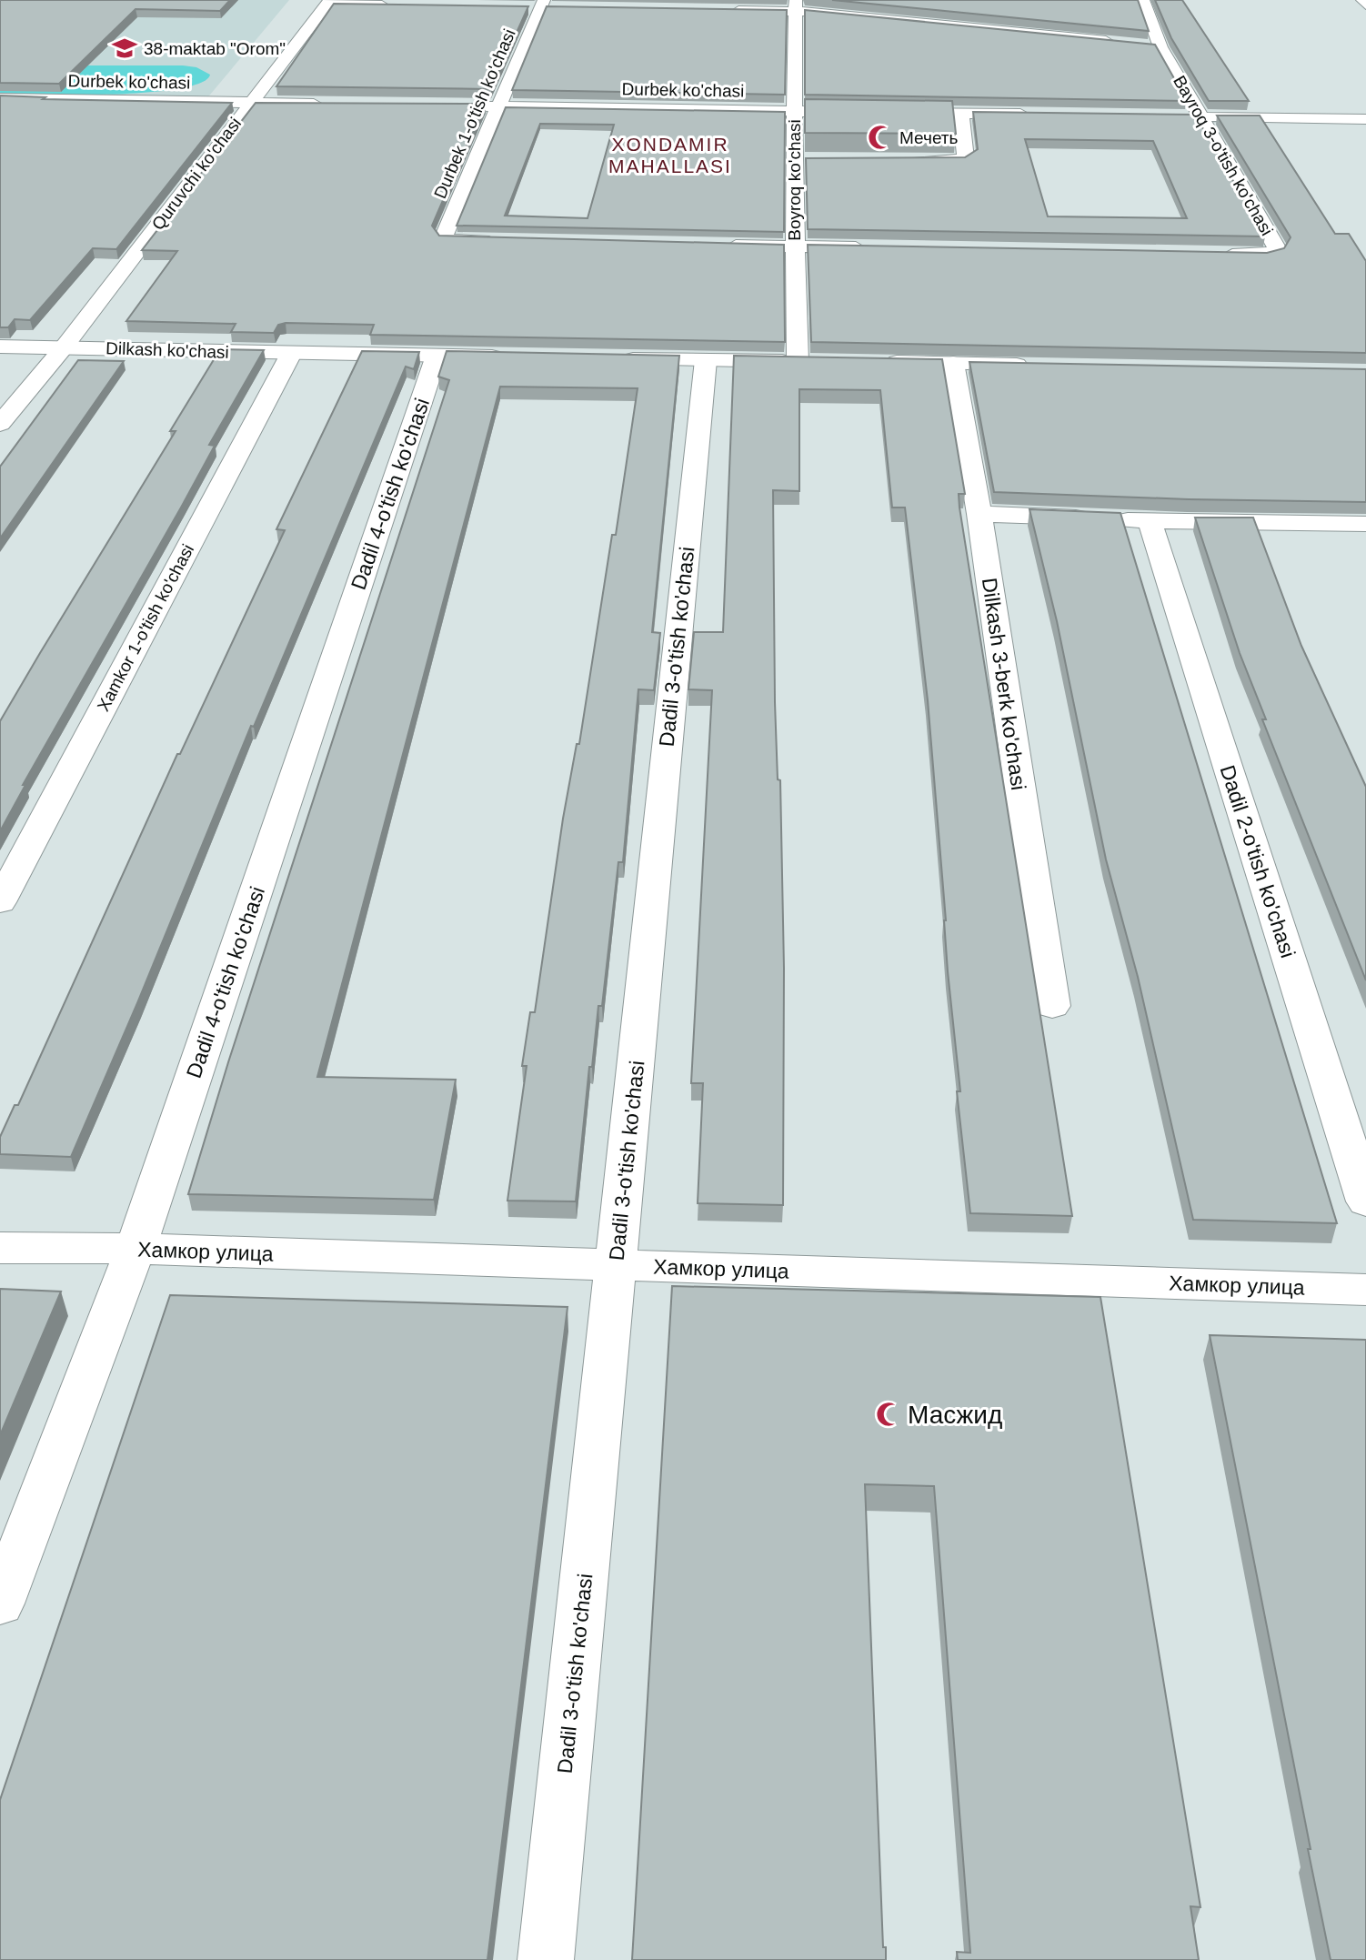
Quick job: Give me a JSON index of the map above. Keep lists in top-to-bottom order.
{
  "streets": {
    "street": [
      "Durbek ko'chasi",
      "Durbek 1-o'tish ko'chasi",
      "Bayroq 3-o'tish ko'chasi",
      "Quruvchi ko'chasi",
      "Boyroq ko'chasi",
      "Dilkash ko'chasi",
      "Dadil 4-o'tish ko'chasi",
      "Xamkor 1-o'tish ko'chasi",
      "Dadil 3-o'tish ko'chasi",
      "Dilkash 3-berk ko'chasi",
      "Dadil 2-o'tish ko'chasi",
      "Хамкор улица"
    ]
  },
  "crossings": [
    ["Durbek ko'chasi", "Durbek 1-o'tish ko'chasi"],
    ["Durbek ko'chasi", "Quruvchi ko'chasi"],
    ["Durbek ko'chasi", "Boyroq ko'chasi"],
    ["Quruvchi ko'chasi", "Dilkash ko'chasi"],
    ["Dilkash ko'chasi", "Dadil 4-o'tish ko'chasi"],
    ["Dilkash ko'chasi", "Xamkor 1-o'tish ko'chasi"],
    ["Dadil 4-o'tish ko'chasi", "Хамкор улица"],
    ["Dadil 3-o'tish ko'chasi", "Хамкор улица"]
  ],
  "districts": ["XONDAMIR MAHALLASI"],
  "places": {
    "school or university": ["38-maktab \"Orom\""],
    "mosque": ["Мечеть", "Масжид"]
  }
}
